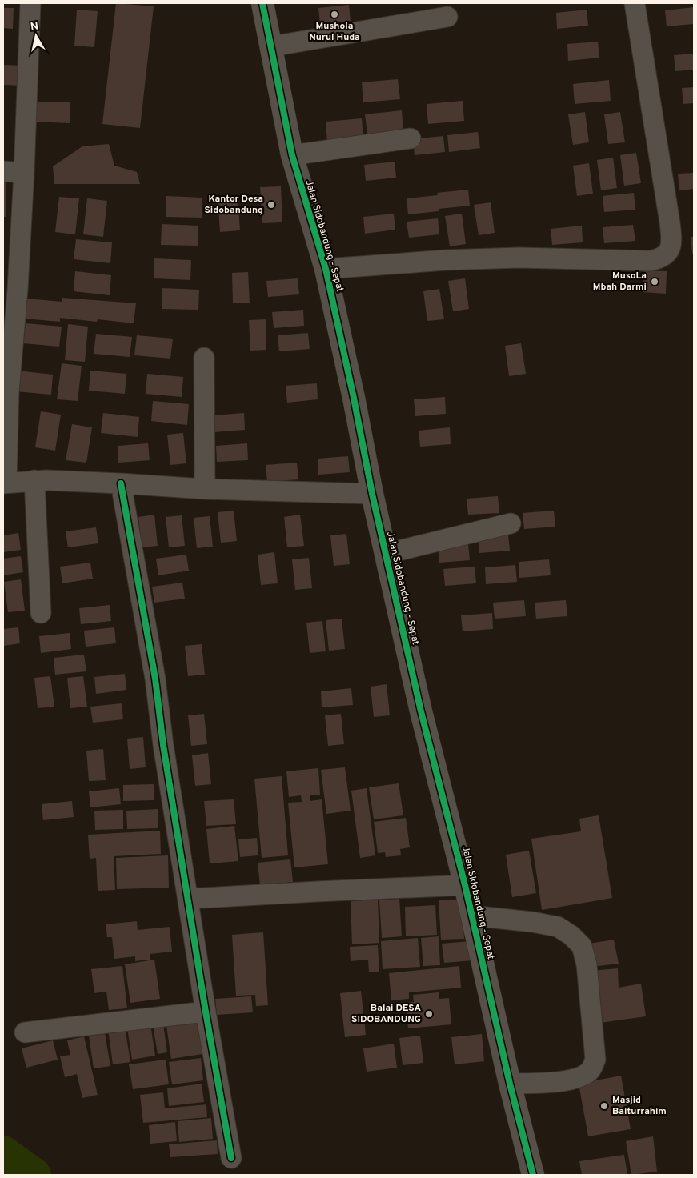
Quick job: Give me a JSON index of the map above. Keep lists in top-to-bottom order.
{
  "streets": {
    "street": ["Jalan Sidobandung - Sepat"]
  },
  "places": [
    "Mushola Nurul Huda",
    "Kantor Desa Sidobandung",
    "MusoLa Mbah Darmi",
    "Balai DESA SIDOBANDUNG",
    "Masjid Baiturrahim"
  ],
  "north": "top"
}
